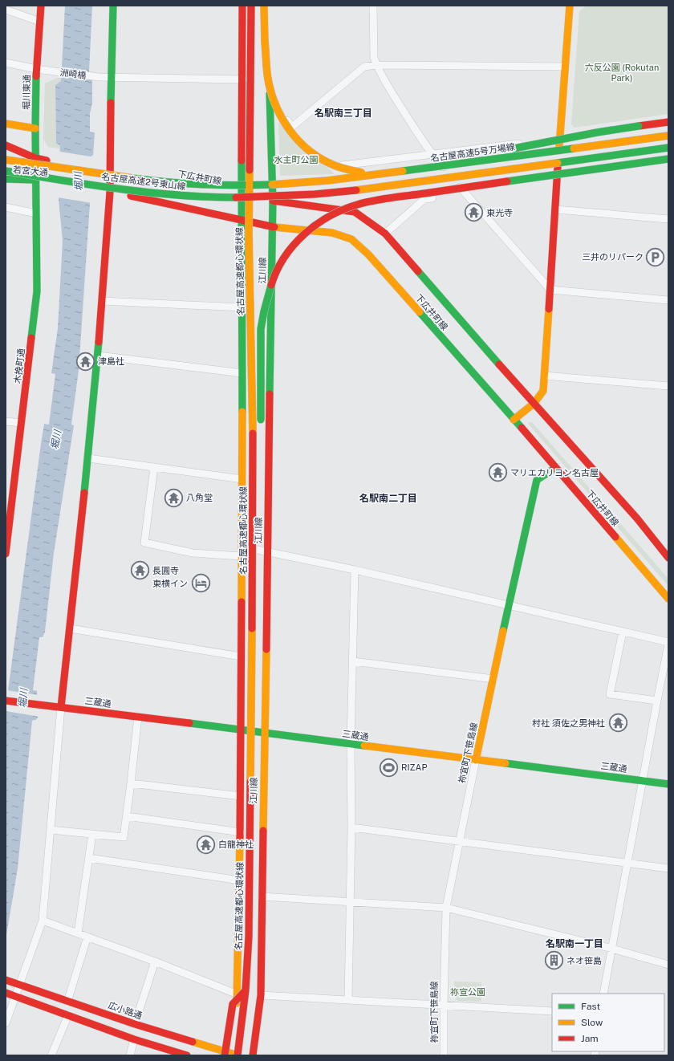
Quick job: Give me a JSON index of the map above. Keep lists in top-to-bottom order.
{
  "streets": {
    "main road": [
      "堀川東通",
      "名古屋高速5号万場線",
      "若宮大通",
      "下広井町線",
      "名古屋高速2号東山線",
      "江川線",
      "名古屋高速都心環状線",
      "木挽町通",
      "三蔵通",
      "祢宜町下笹島線",
      "広小路通"
    ],
    "street": ["洲崎橋"]
  },
  "crossings": [
    ["洲崎橋", "堀川東通"],
    ["洲崎橋", "江川線"],
    ["堀川東通", "若宮大通"],
    ["堀川東通", "木挽町通"],
    ["名古屋高速5号万場線", "名古屋高速2号東山線"],
    ["若宮大通", "下広井町線"],
    ["若宮大通", "木挽町通"],
    ["下広井町線", "江川線"],
    ["下広井町線", "祢宜町下笹島線"],
    ["江川線", "三蔵通"],
    ["江川線", "広小路通"],
    ["三蔵通", "祢宜町下笹島線"]
  ],
  "districts": ["名駅南三丁目", "名駅南二丁目", "名駅南一丁目"],
  "water": ["堀川"],
  "parks": ["六反公園 (Rokutan Park)", "水主町公園", "祢宣公園"],
  "places": {
    "temple": [
      "東光寺",
      "津島社",
      "マリエカリヨン名古屋",
      "八角堂",
      "長圓寺",
      "村社 須佐之男神社",
      "白龍神社"
    ],
    "parking": ["三井のリパーク"],
    "hotel": ["東横イン"],
    "sports": ["RIZAP"],
    "building": ["ネオ笹島"]
  },
  "legend": ["Fast", "Slow", "Jam"]
}
